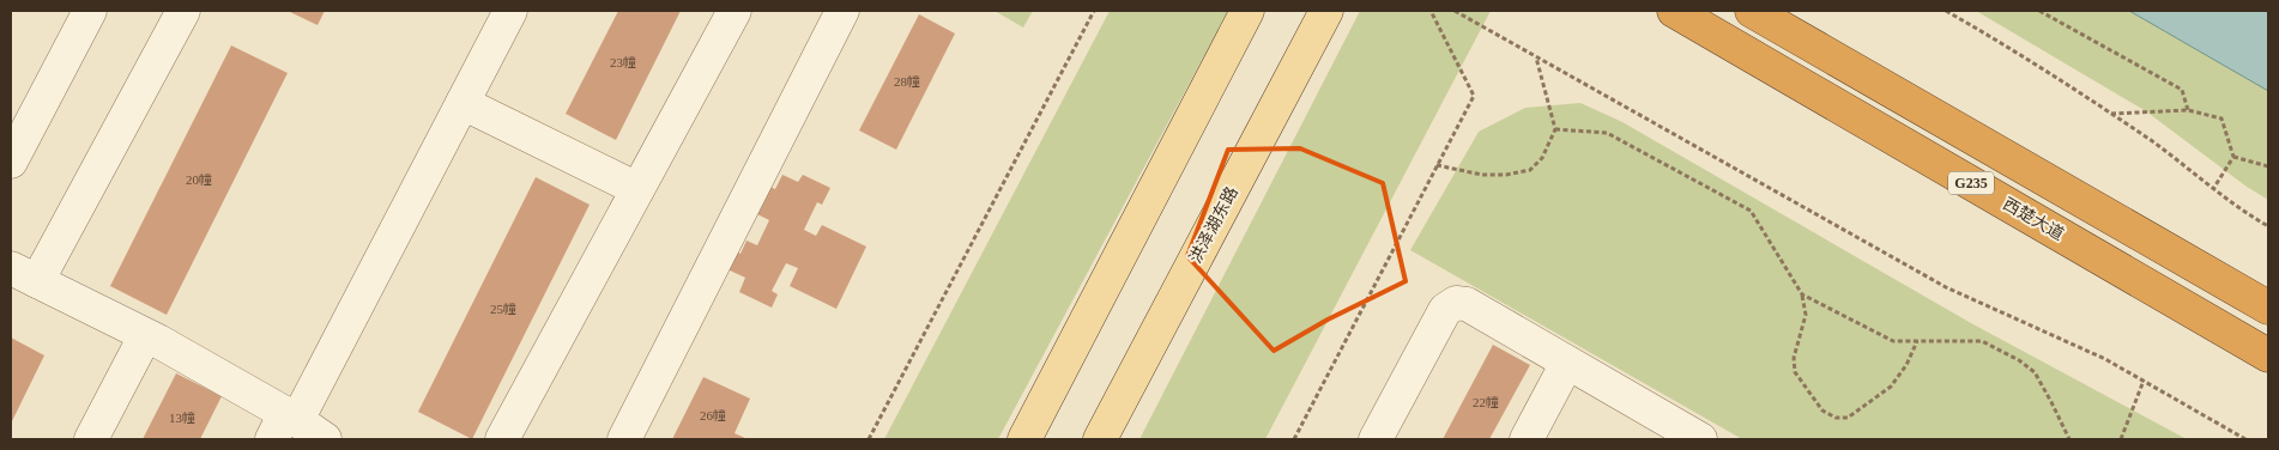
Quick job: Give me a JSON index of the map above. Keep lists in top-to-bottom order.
{
  "streets": {
    "highway": ["G235", "西楚大道"],
    "main road": ["洪泽湖东路"]
  },
  "house_numbers": [
    "23幢",
    "28幢",
    "20幢",
    "25幢",
    "22幢",
    "26幢",
    "13幢"
  ]
}
